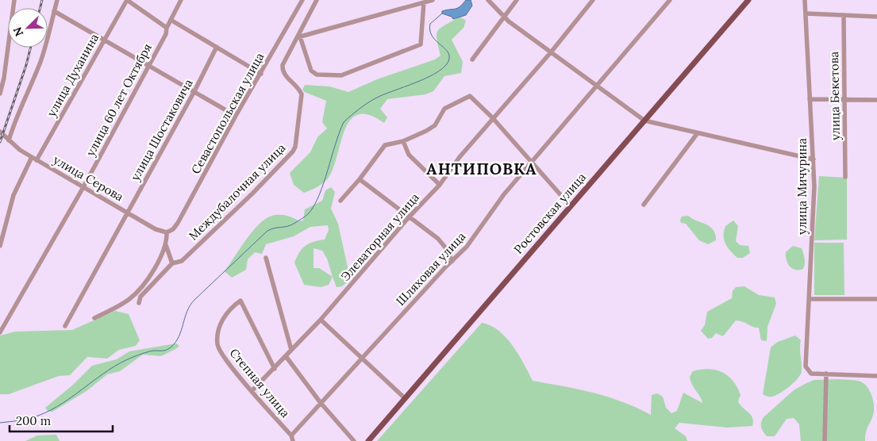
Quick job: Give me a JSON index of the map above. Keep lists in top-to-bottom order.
{
  "streets": {
    "main road": ["Ростовская улица"],
    "street": [
      "улица Духанина",
      "улица Бекетова",
      "улица 60 лет Октября",
      "Севастопольская улица",
      "улица Шостаковича",
      "улица Серова",
      "улица Мичурина",
      "Междубалочная улица",
      "Элеваторная улица",
      "Шляховая улица",
      "Степная улица"
    ]
  },
  "crossings": [
    ["улица Духанина", "улица Серова"],
    ["улица 60 лет Октября", "улица Серова"],
    ["Севастопольская улица", "улица Серова"],
    ["улица Шостаковича", "улица Серова"],
    ["Элеваторная улица", "Степная улица"],
    ["Шляховая улица", "Степная улица"]
  ],
  "districts": ["АНТИПОВКА"],
  "scale_bar": "200 m",
  "north": "bottom left"
}
